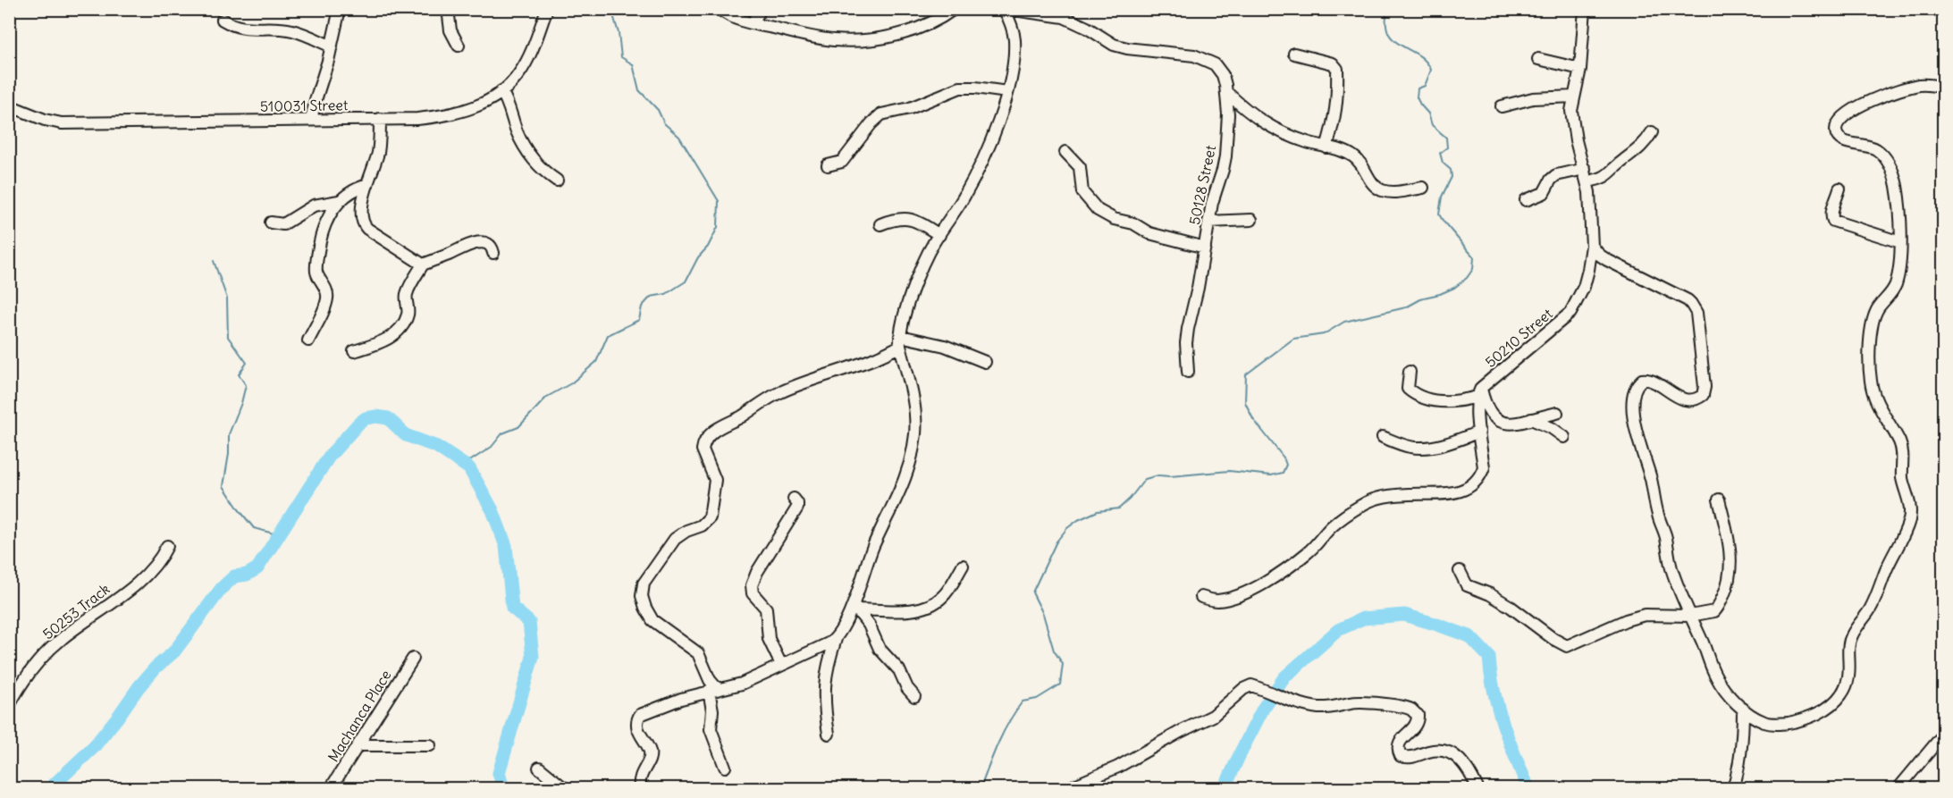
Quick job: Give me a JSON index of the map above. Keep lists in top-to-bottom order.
{
  "streets": {
    "street": [
      "510031 Street",
      "50128 Street",
      "50210 Street",
      "50253 Track",
      "Machanca Place"
    ]
  }
}
